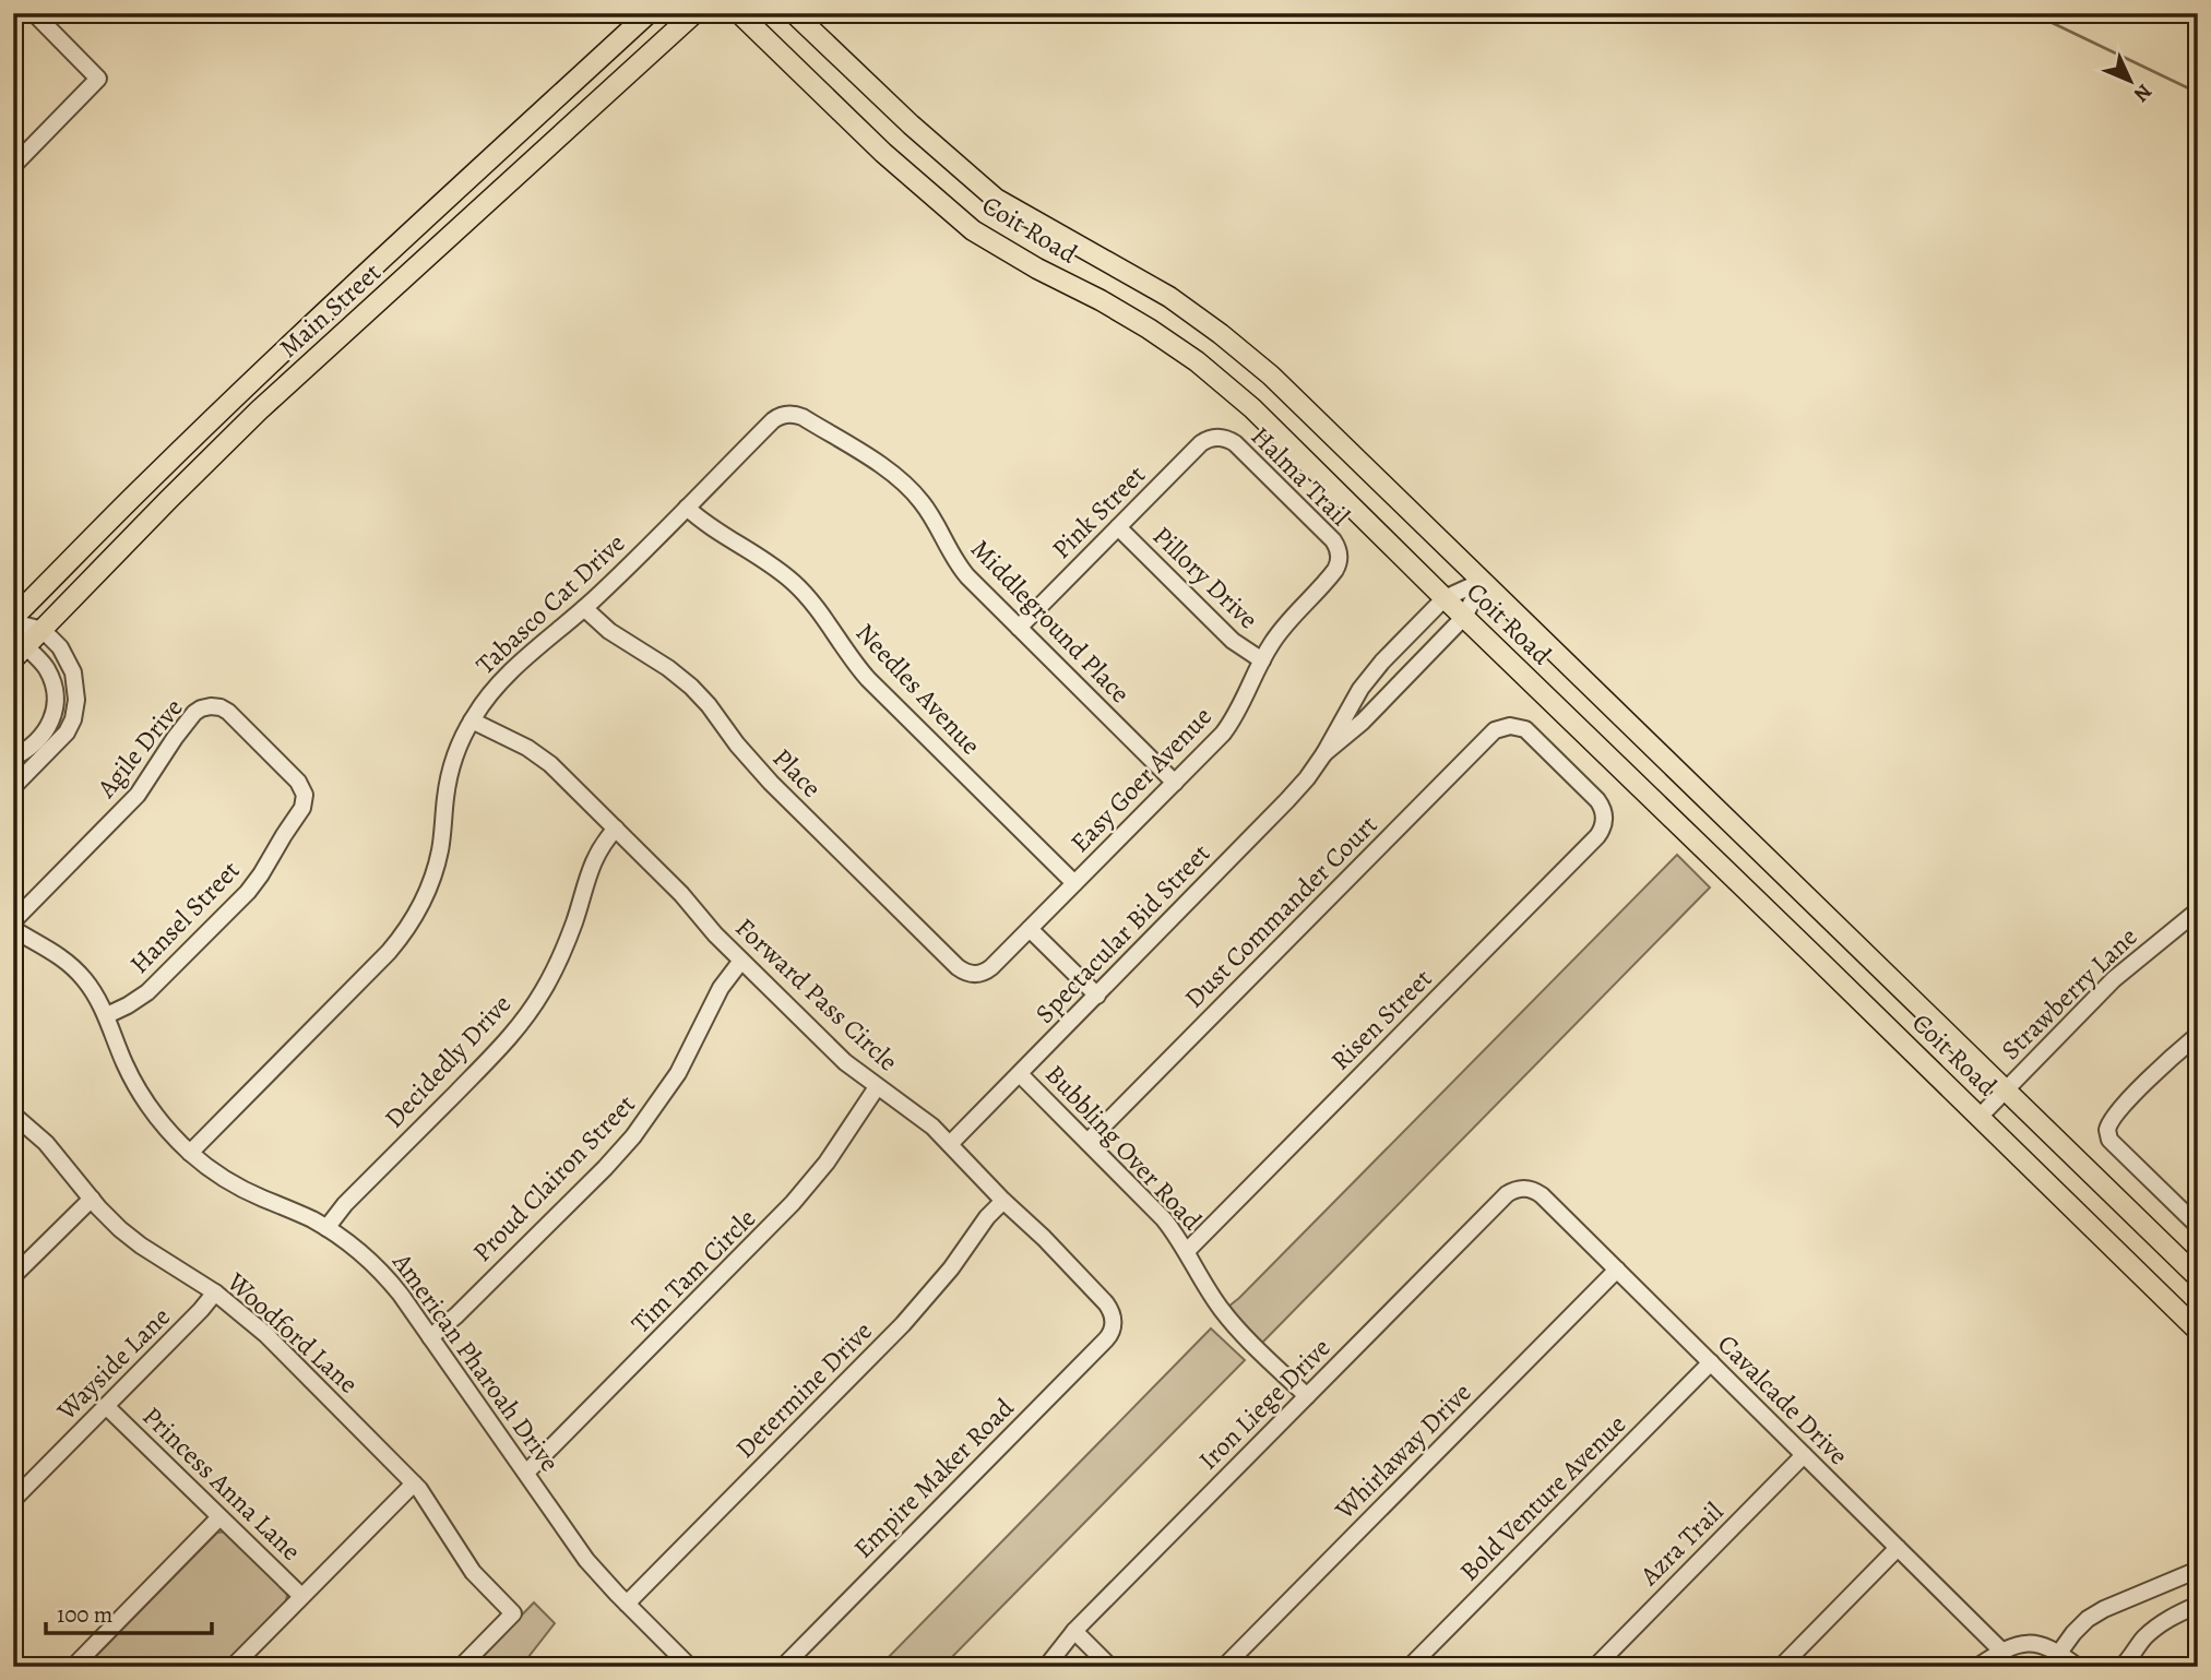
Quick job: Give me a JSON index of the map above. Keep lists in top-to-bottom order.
{
  "streets": {
    "main road": ["Coit Road", "Main Street"],
    "street": [
      "Halma Trail",
      "Pink Street",
      "Pillory Drive",
      "Tabasco Cat Drive",
      "Middleground Place",
      "Needles Avenue",
      "Agile Drive",
      "Place",
      "Easy Goer Avenue",
      "Dust Commander Court",
      "Hansel Street",
      "Spectacular Bid Street",
      "Strawberry Lane",
      "Forward Pass Circle",
      "Risen Street",
      "Decidedly Drive",
      "Bubbling Over Road",
      "Proud Clairon Street",
      "Tim Tam Circle",
      "Woodford Lane",
      "American Pharoah Drive",
      "Wayside Lane",
      "Determine Drive",
      "Cavalcade Drive",
      "Iron Liege Drive",
      "Whirlaway Drive",
      "Empire Maker Road",
      "Princess Anna Lane",
      "Bold Venture Avenue",
      "Azra Trail"
    ]
  },
  "crossings": [
    ["Coit Road", "Spectacular Bid Street"],
    ["Coit Road", "Strawberry Lane"],
    ["Halma Trail", "Pink Street"],
    ["Halma Trail", "Easy Goer Avenue"],
    ["Pink Street", "Pillory Drive"],
    ["Pink Street", "Middleground Place"],
    ["Pillory Drive", "Easy Goer Avenue"],
    ["Tabasco Cat Drive", "Middleground Place"],
    ["Tabasco Cat Drive", "Needles Avenue"],
    ["Tabasco Cat Drive", "Place"],
    ["Tabasco Cat Drive", "Forward Pass Circle"],
    ["Tabasco Cat Drive", "American Pharoah Drive"],
    ["Middleground Place", "Easy Goer Avenue"],
    ["Needles Avenue", "Easy Goer Avenue"],
    ["Agile Drive", "Hansel Street"],
    ["Place", "Easy Goer Avenue"],
    ["Dust Commander Court", "Risen Street"],
    ["Dust Commander Court", "Bubbling Over Road"],
    ["Hansel Street", "American Pharoah Drive"],
    ["Spectacular Bid Street", "Forward Pass Circle"],
    ["Spectacular Bid Street", "Bubbling Over Road"],
    ["Forward Pass Circle", "Decidedly Drive"],
    ["Forward Pass Circle", "Proud Clairon Street"],
    ["Forward Pass Circle", "Tim Tam Circle"],
    ["Forward Pass Circle", "Determine Drive"],
    ["Forward Pass Circle", "Empire Maker Road"],
    ["Risen Street", "Bubbling Over Road"],
    ["Decidedly Drive", "American Pharoah Drive"],
    ["Bubbling Over Road", "Iron Liege Drive"],
    ["Proud Clairon Street", "American Pharoah Drive"],
    ["Tim Tam Circle", "American Pharoah Drive"],
    ["Woodford Lane", "Wayside Lane"],
    ["American Pharoah Drive", "Determine Drive"],
    ["Wayside Lane", "Princess Anna Lane"],
    ["Cavalcade Drive", "Iron Liege Drive"],
    ["Cavalcade Drive", "Whirlaway Drive"],
    ["Cavalcade Drive", "Bold Venture Avenue"],
    ["Cavalcade Drive", "Azra Trail"]
  ],
  "scale_bar": "100 m",
  "north": "bottom right"
}
